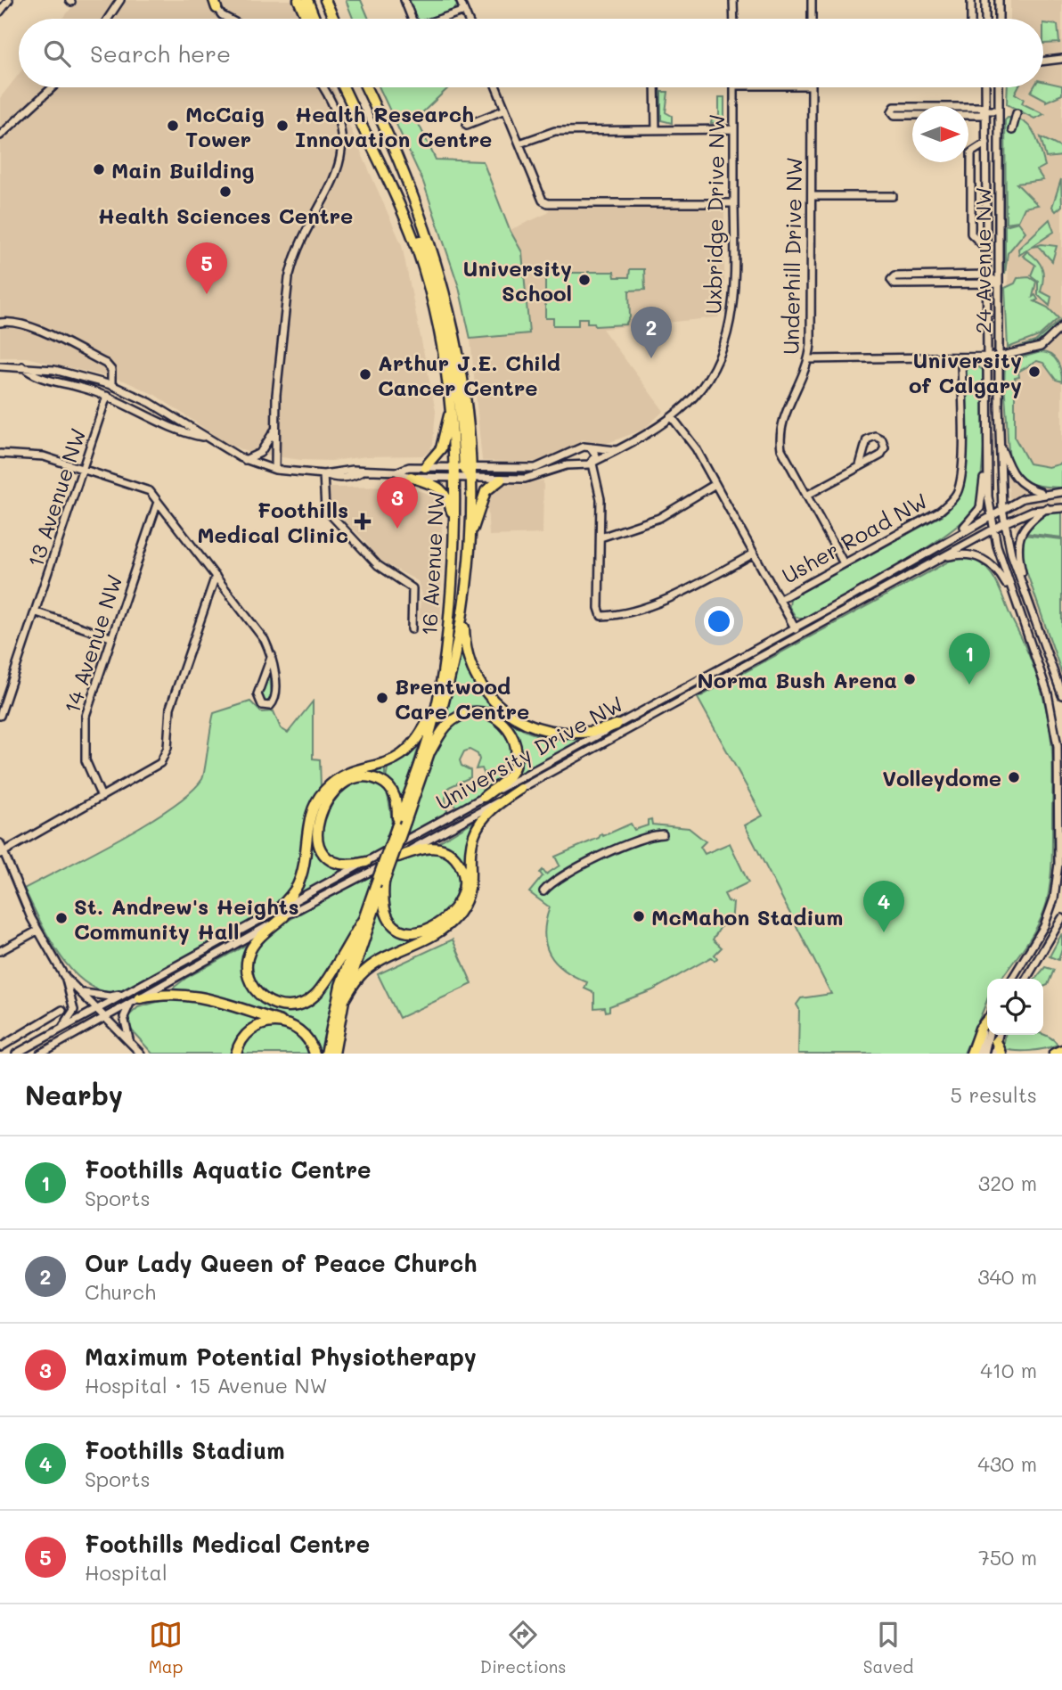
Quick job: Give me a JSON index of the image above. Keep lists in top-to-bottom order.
{
  "streets": {
    "highway": ["16 Avenue NW"],
    "street": [
      "Uxbridge Drive NW",
      "Underhill Drive NW",
      "24 Avenue NW",
      "13 Avenue NW",
      "Usher Road NW",
      "14 Avenue NW",
      "University Drive NW"
    ]
  },
  "crossings": [
    ["Underhill Drive NW", "Usher Road NW"],
    ["24 Avenue NW", "University Drive NW"]
  ],
  "places": {
    "other": [
      "McCaig Tower",
      "Health Research Innovation Centre",
      "Main Building",
      "Health Sciences Centre",
      "University School",
      "University of Calgary",
      "Arthur J.E. Child Cancer Centre",
      "Norma Bush Arena",
      "Brentwood Care Centre",
      "Volleydome",
      "McMahon Stadium",
      "St. Andrew's Heights Community Hall"
    ],
    "health": ["Foothills Medical Clinic"]
  },
  "north": "right",
  "page": {
    "search": "Search here",
    "pins": [
      "5",
      "2",
      "3",
      "1",
      "4"
    ],
    "heading": ["Nearby", "5 results"],
    "list": [
      {
        "mark": "1",
        "name": "Foothills Aquatic Centre",
        "note": "Sports",
        "value": "320 m"
      },
      {
        "mark": "2",
        "name": "Our Lady Queen of Peace Church",
        "note": "Church",
        "value": "340 m"
      },
      {
        "mark": "3",
        "name": "Maximum Potential Physiotherapy",
        "note": "Hospital · 15 Avenue NW",
        "value": "410 m"
      },
      {
        "mark": "4",
        "name": "Foothills Stadium",
        "note": "Sports",
        "value": "430 m"
      },
      {
        "mark": "5",
        "name": "Foothills Medical Centre",
        "note": "Hospital",
        "value": "750 m"
      }
    ],
    "nav": ["Map", "Directions", "Saved"]
  }
}
